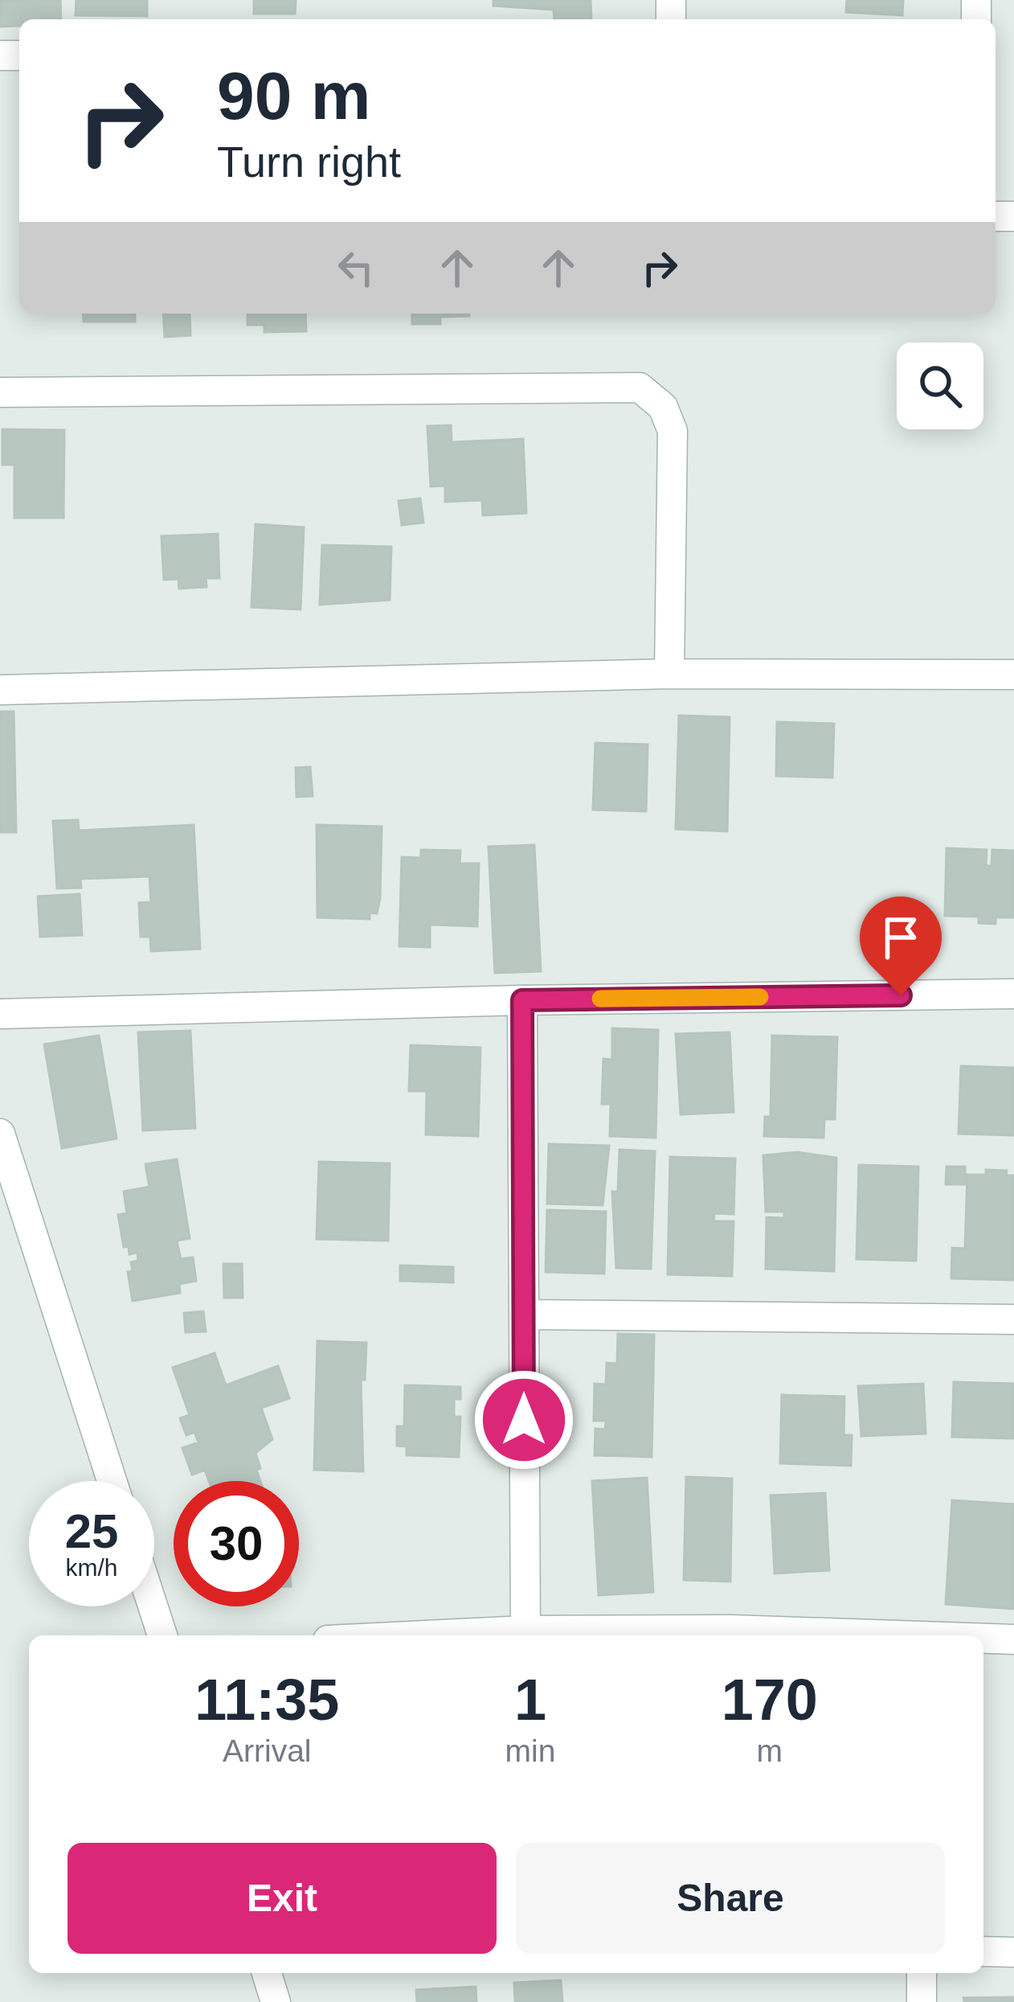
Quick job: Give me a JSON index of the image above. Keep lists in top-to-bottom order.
{
  "page": {
    "turn": ["90 m", "Turn right"],
    "speed": "25 km/h",
    "limit": "30",
    "eta": [
      "11:35",
      "Arrival",
      "1",
      "min",
      "170",
      "m"
    ],
    "buttons": ["Exit", "Share"]
  }
}
